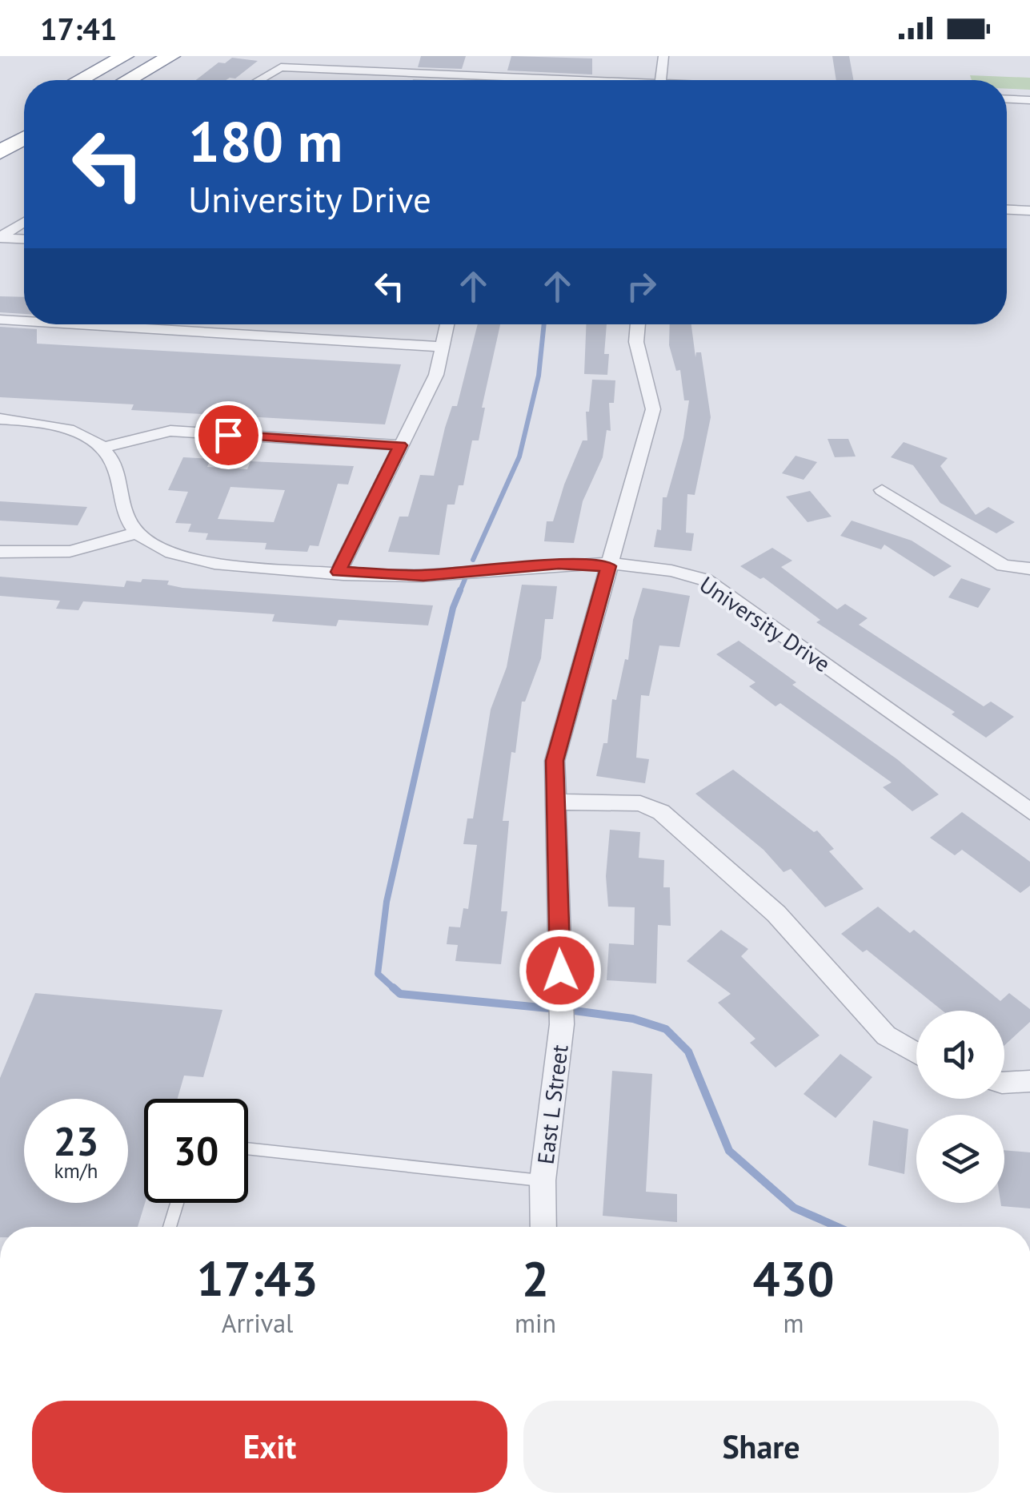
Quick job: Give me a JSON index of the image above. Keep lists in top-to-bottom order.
{
  "streets": {
    "street": ["University Drive", "East L Street"]
  },
  "crossings": [
    ["University Drive", "East L Street"]
  ],
  "page": {
    "status": "17:41",
    "turn": ["180 m", "University Drive"],
    "speed": "23 km/h",
    "limit": "30",
    "eta": [
      "17:43",
      "Arrival",
      "2",
      "min",
      "430",
      "m"
    ],
    "buttons": ["Exit", "Share"]
  }
}
